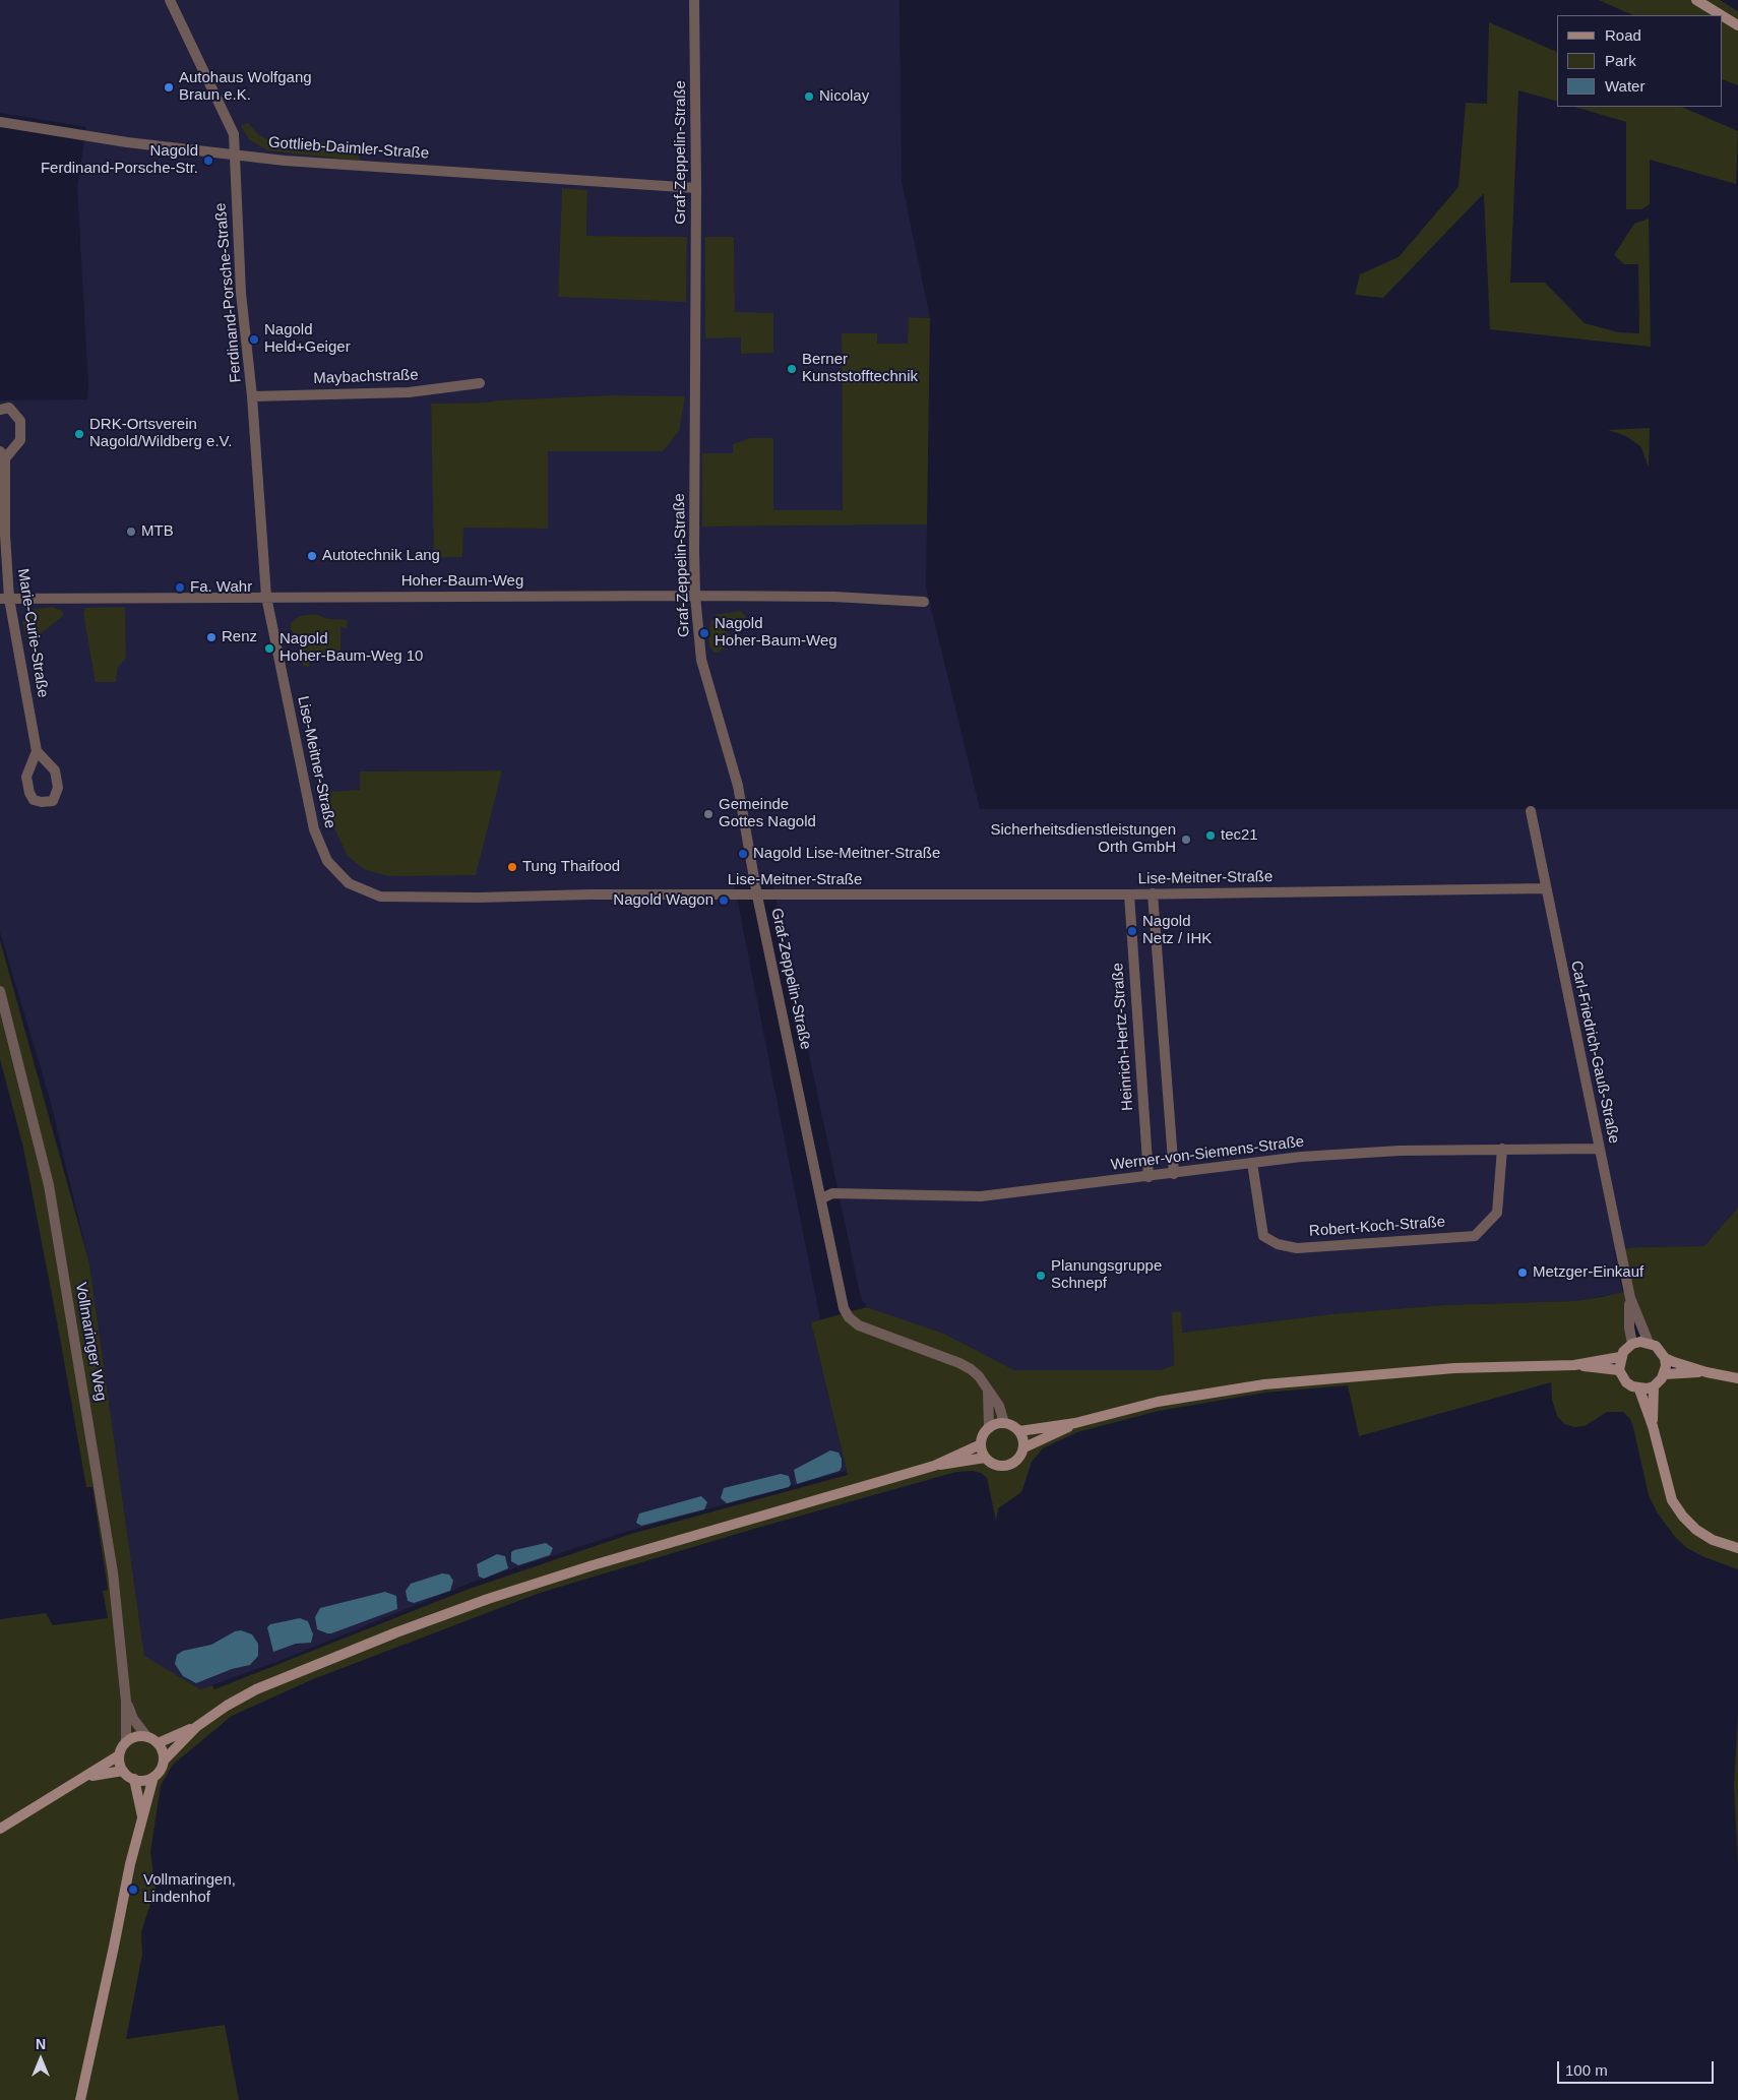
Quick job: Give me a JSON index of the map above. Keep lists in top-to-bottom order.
{
  "streets": {
    "street": [
      "Gottlieb-Daimler-Straße",
      "Graf-Zeppelin-Straße",
      "Ferdinand-Porsche-Straße",
      "Maybachstraße",
      "Hoher-Baum-Weg",
      "Marie-Curie-Straße",
      "Lise-Meitner-Straße",
      "Heinrich-Hertz-Straße",
      "Carl-Friedrich-Gauß-Straße",
      "Werner-von-Siemens-Straße",
      "Robert-Koch-Straße",
      "Vollmaringer Weg"
    ]
  },
  "crossings": [
    ["Gottlieb-Daimler-Straße", "Graf-Zeppelin-Straße"],
    ["Gottlieb-Daimler-Straße", "Ferdinand-Porsche-Straße"],
    ["Graf-Zeppelin-Straße", "Hoher-Baum-Weg"],
    ["Graf-Zeppelin-Straße", "Lise-Meitner-Straße"],
    ["Graf-Zeppelin-Straße", "Werner-von-Siemens-Straße"],
    ["Ferdinand-Porsche-Straße", "Maybachstraße"],
    ["Ferdinand-Porsche-Straße", "Hoher-Baum-Weg"],
    ["Ferdinand-Porsche-Straße", "Lise-Meitner-Straße"],
    ["Hoher-Baum-Weg", "Marie-Curie-Straße"],
    ["Hoher-Baum-Weg", "Lise-Meitner-Straße"],
    ["Lise-Meitner-Straße", "Heinrich-Hertz-Straße"],
    ["Lise-Meitner-Straße", "Carl-Friedrich-Gauß-Straße"],
    ["Heinrich-Hertz-Straße", "Werner-von-Siemens-Straße"],
    ["Carl-Friedrich-Gauß-Straße", "Werner-von-Siemens-Straße"],
    ["Werner-von-Siemens-Straße", "Robert-Koch-Straße"]
  ],
  "places": [
    "Autohaus Wolfgang Braun e.K.",
    "Nicolay",
    "Nagold Ferdinand-Porsche-Str.",
    "Nagold Held+Geiger",
    "Berner Kunststofftechnik",
    "DRK-Ortsverein Nagold/Wildberg e.V.",
    "MTB",
    "Autotechnik Lang",
    "Fa. Wahr",
    "Nagold Hoher-Baum-Weg",
    "Renz",
    "Nagold Hoher-Baum-Weg 10",
    "Gemeinde Gottes Nagold",
    "tec21",
    "Sicherheitsdienstleistungen Orth GmbH",
    "Nagold Lise-Meitner-Straße",
    "Tung Thaifood",
    "Nagold Wagon",
    "Nagold Netz / IHK",
    "Metzger-Einkauf",
    "Planungsgruppe Schnepf",
    "Vollmaringen, Lindenhof"
  ],
  "legend": ["Road", "Park", "Water"],
  "scale_bar": "100 m",
  "north": "top"
}
